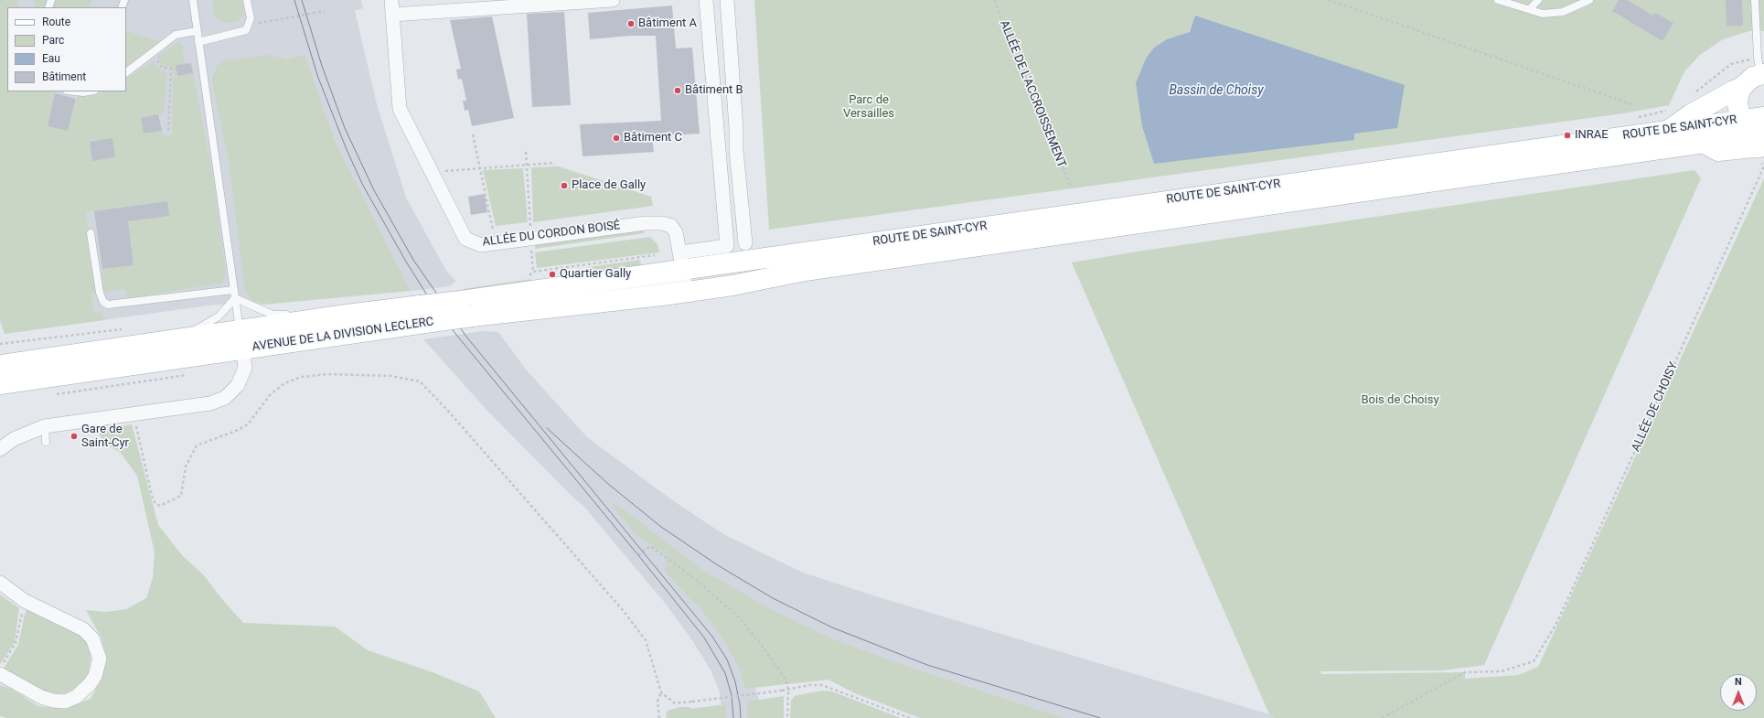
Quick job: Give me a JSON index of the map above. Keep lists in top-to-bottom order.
{
  "streets": {
    "main road": ["ROUTE DE SAINT-CYR", "AVENUE DE LA DIVISION LECLERC"],
    "street": ["ALLÉE DU CORDON BOISÉ"],
    "path": ["ALLÉE DE L'ACCROISSEMENT", "ALLÉE DE CHOISY"]
  },
  "crossings": [
    ["ROUTE DE SAINT-CYR", "ALLÉE DU CORDON BOISÉ"],
    ["ROUTE DE SAINT-CYR", "AVENUE DE LA DIVISION LECLERC"],
    ["ROUTE DE SAINT-CYR", "ALLÉE DE CHOISY"],
    ["ALLÉE DU CORDON BOISÉ", "AVENUE DE LA DIVISION LECLERC"]
  ],
  "water": ["Bassin de Choisy"],
  "parks": ["Parc de Versailles", "Bois de Choisy"],
  "places": [
    "Bâtiment A",
    "Bâtiment B",
    "INRAE",
    "Bâtiment C",
    "Place de Gally",
    "Quartier Gally",
    "Gare de Saint-Cyr"
  ],
  "legend": [
    "Route",
    "Parc",
    "Eau",
    "Bâtiment"
  ],
  "north": "top"
}
